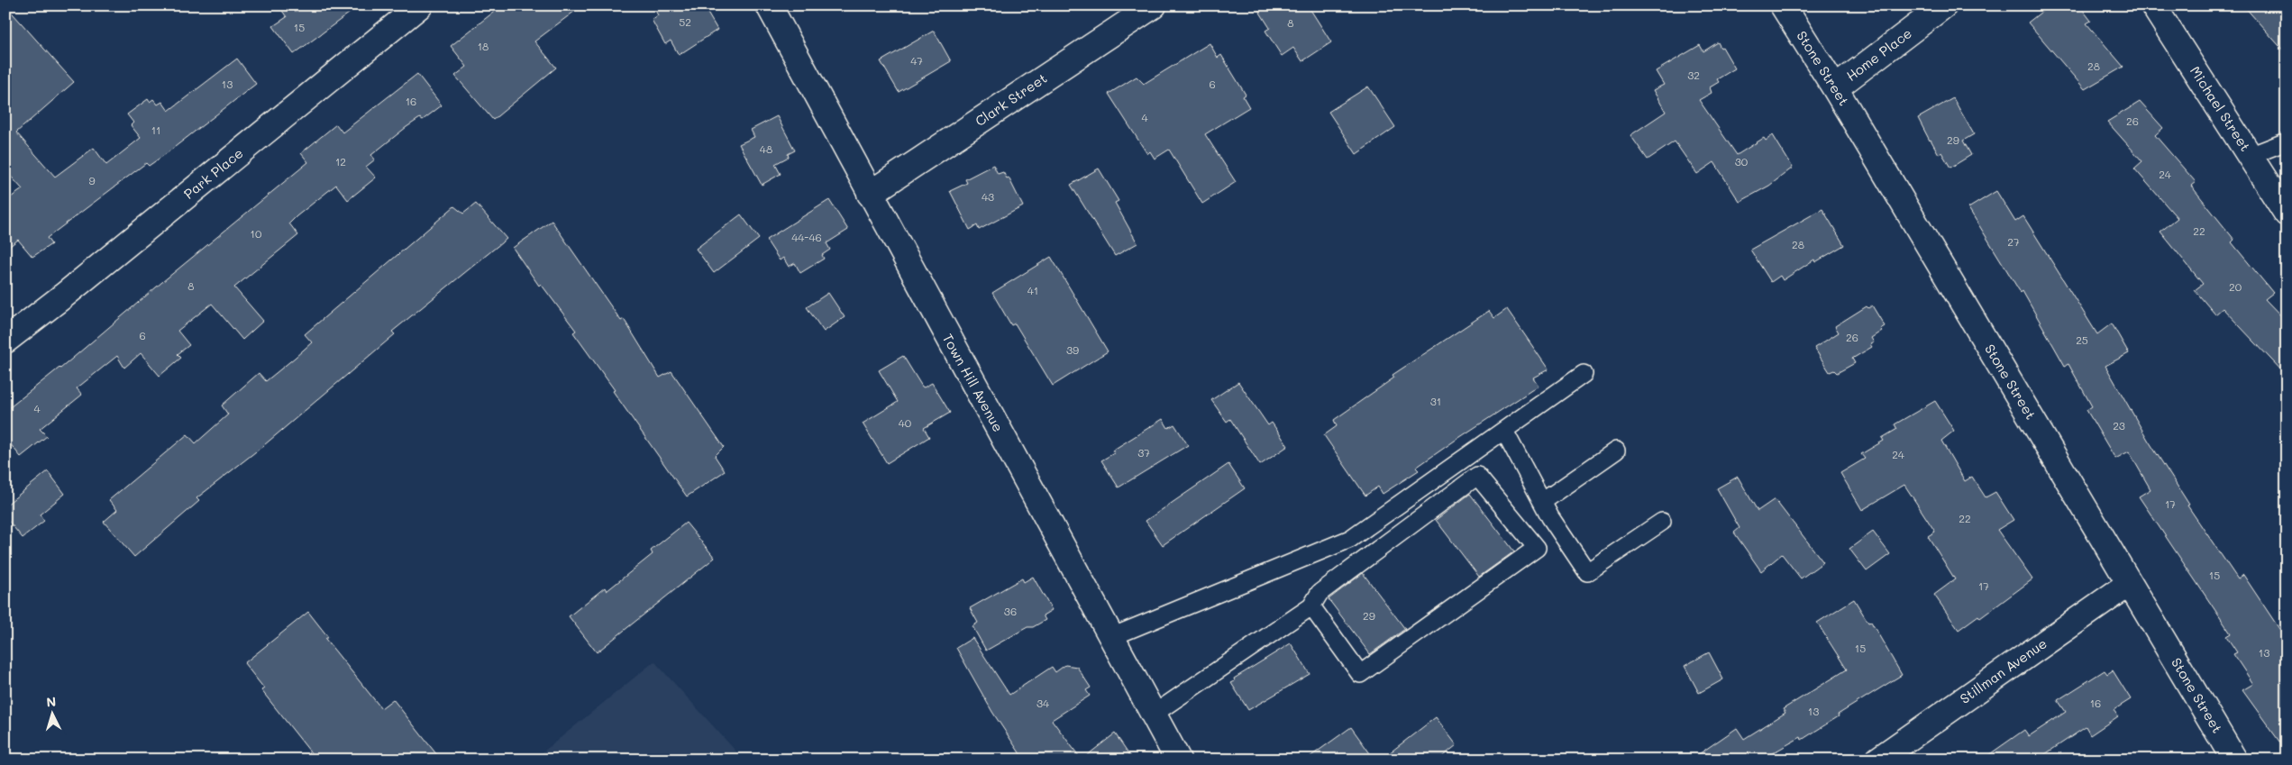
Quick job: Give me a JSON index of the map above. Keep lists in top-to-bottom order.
{
  "streets": {
    "street": [
      "Home Place",
      "Stone Street",
      "Clark Street",
      "Michael Street",
      "Park Place",
      "Town Hill Avenue",
      "Stillman Avenue"
    ]
  },
  "crossings": [
    ["Home Place", "Stone Street"],
    ["Stone Street", "Stillman Avenue"],
    ["Clark Street", "Town Hill Avenue"]
  ],
  "house_numbers": [
    "52",
    "8",
    "15",
    "18",
    "47",
    "28",
    "32",
    "13",
    "6",
    "16",
    "4",
    "26",
    "11",
    "29",
    "48",
    "12",
    "30",
    "24",
    "9",
    "43",
    "22",
    "10",
    "44-46",
    "27",
    "28",
    "8",
    "20",
    "41",
    "6",
    "26",
    "25",
    "39",
    "31",
    "4",
    "40",
    "23",
    "37",
    "24",
    "17",
    "22",
    "15",
    "17",
    "36",
    "29",
    "15",
    "13",
    "34",
    "16",
    "13"
  ],
  "north": "top"
}
